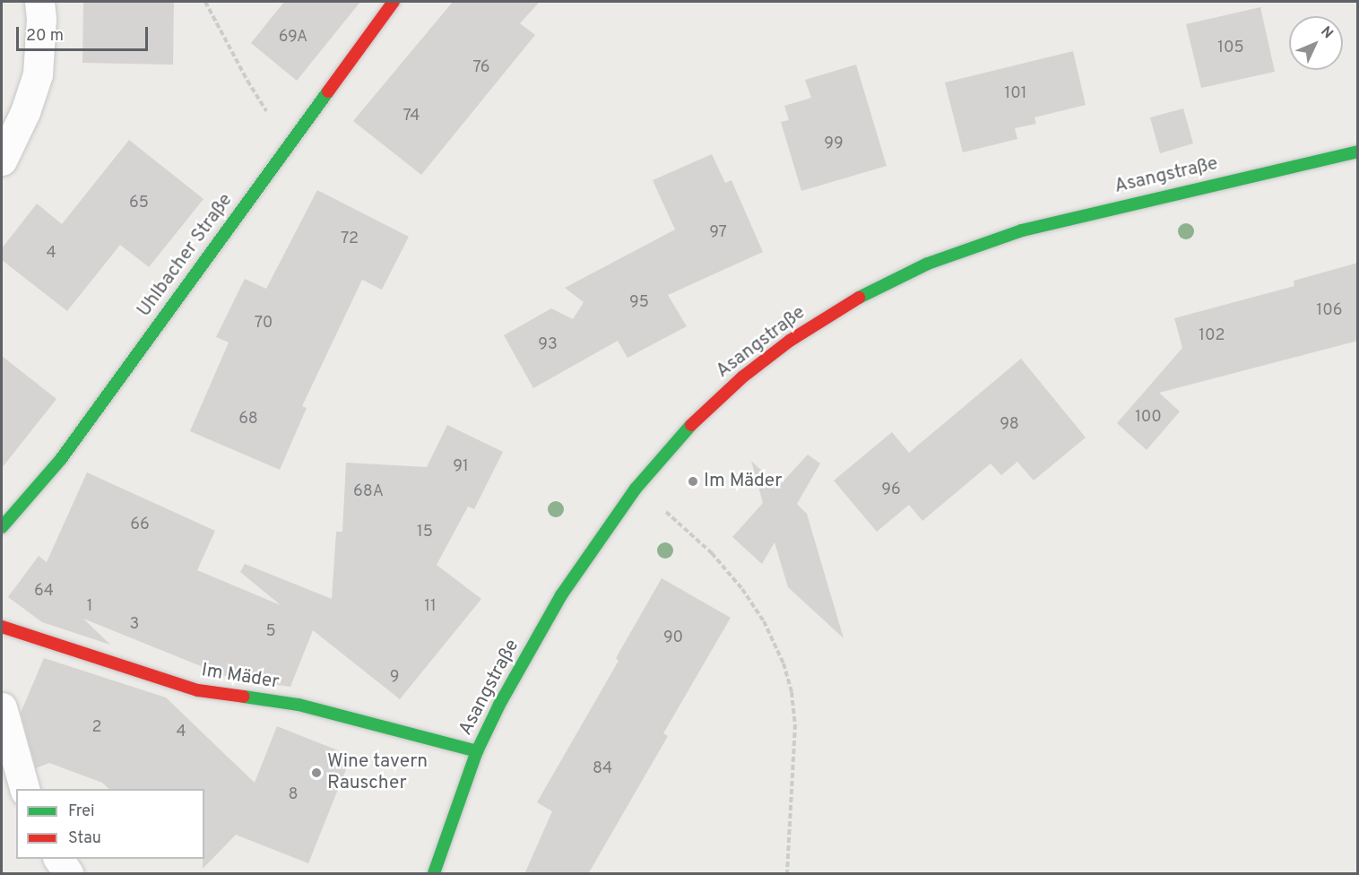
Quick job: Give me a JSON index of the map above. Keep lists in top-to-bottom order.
{
  "streets": {
    "street": ["Asangstraße", "Uhlbacher Straße", "Im Mäder"]
  },
  "crossings": [
    ["Asangstraße", "Im Mäder"]
  ],
  "places": ["Im Mäder", "Wine tavern Rauscher"],
  "house_numbers": [
    "69A",
    "105",
    "76",
    "101",
    "74",
    "99",
    "65",
    "97",
    "72",
    "4",
    "95",
    "106",
    "70",
    "102",
    "93",
    "100",
    "68",
    "98",
    "91",
    "96",
    "68A",
    "66",
    "15",
    "64",
    "1",
    "11",
    "3",
    "5",
    "90",
    "9",
    "2",
    "4",
    "84",
    "8"
  ],
  "legend": ["Frei", "Stau"],
  "scale_bar": "20 m",
  "north": "top right"
}
